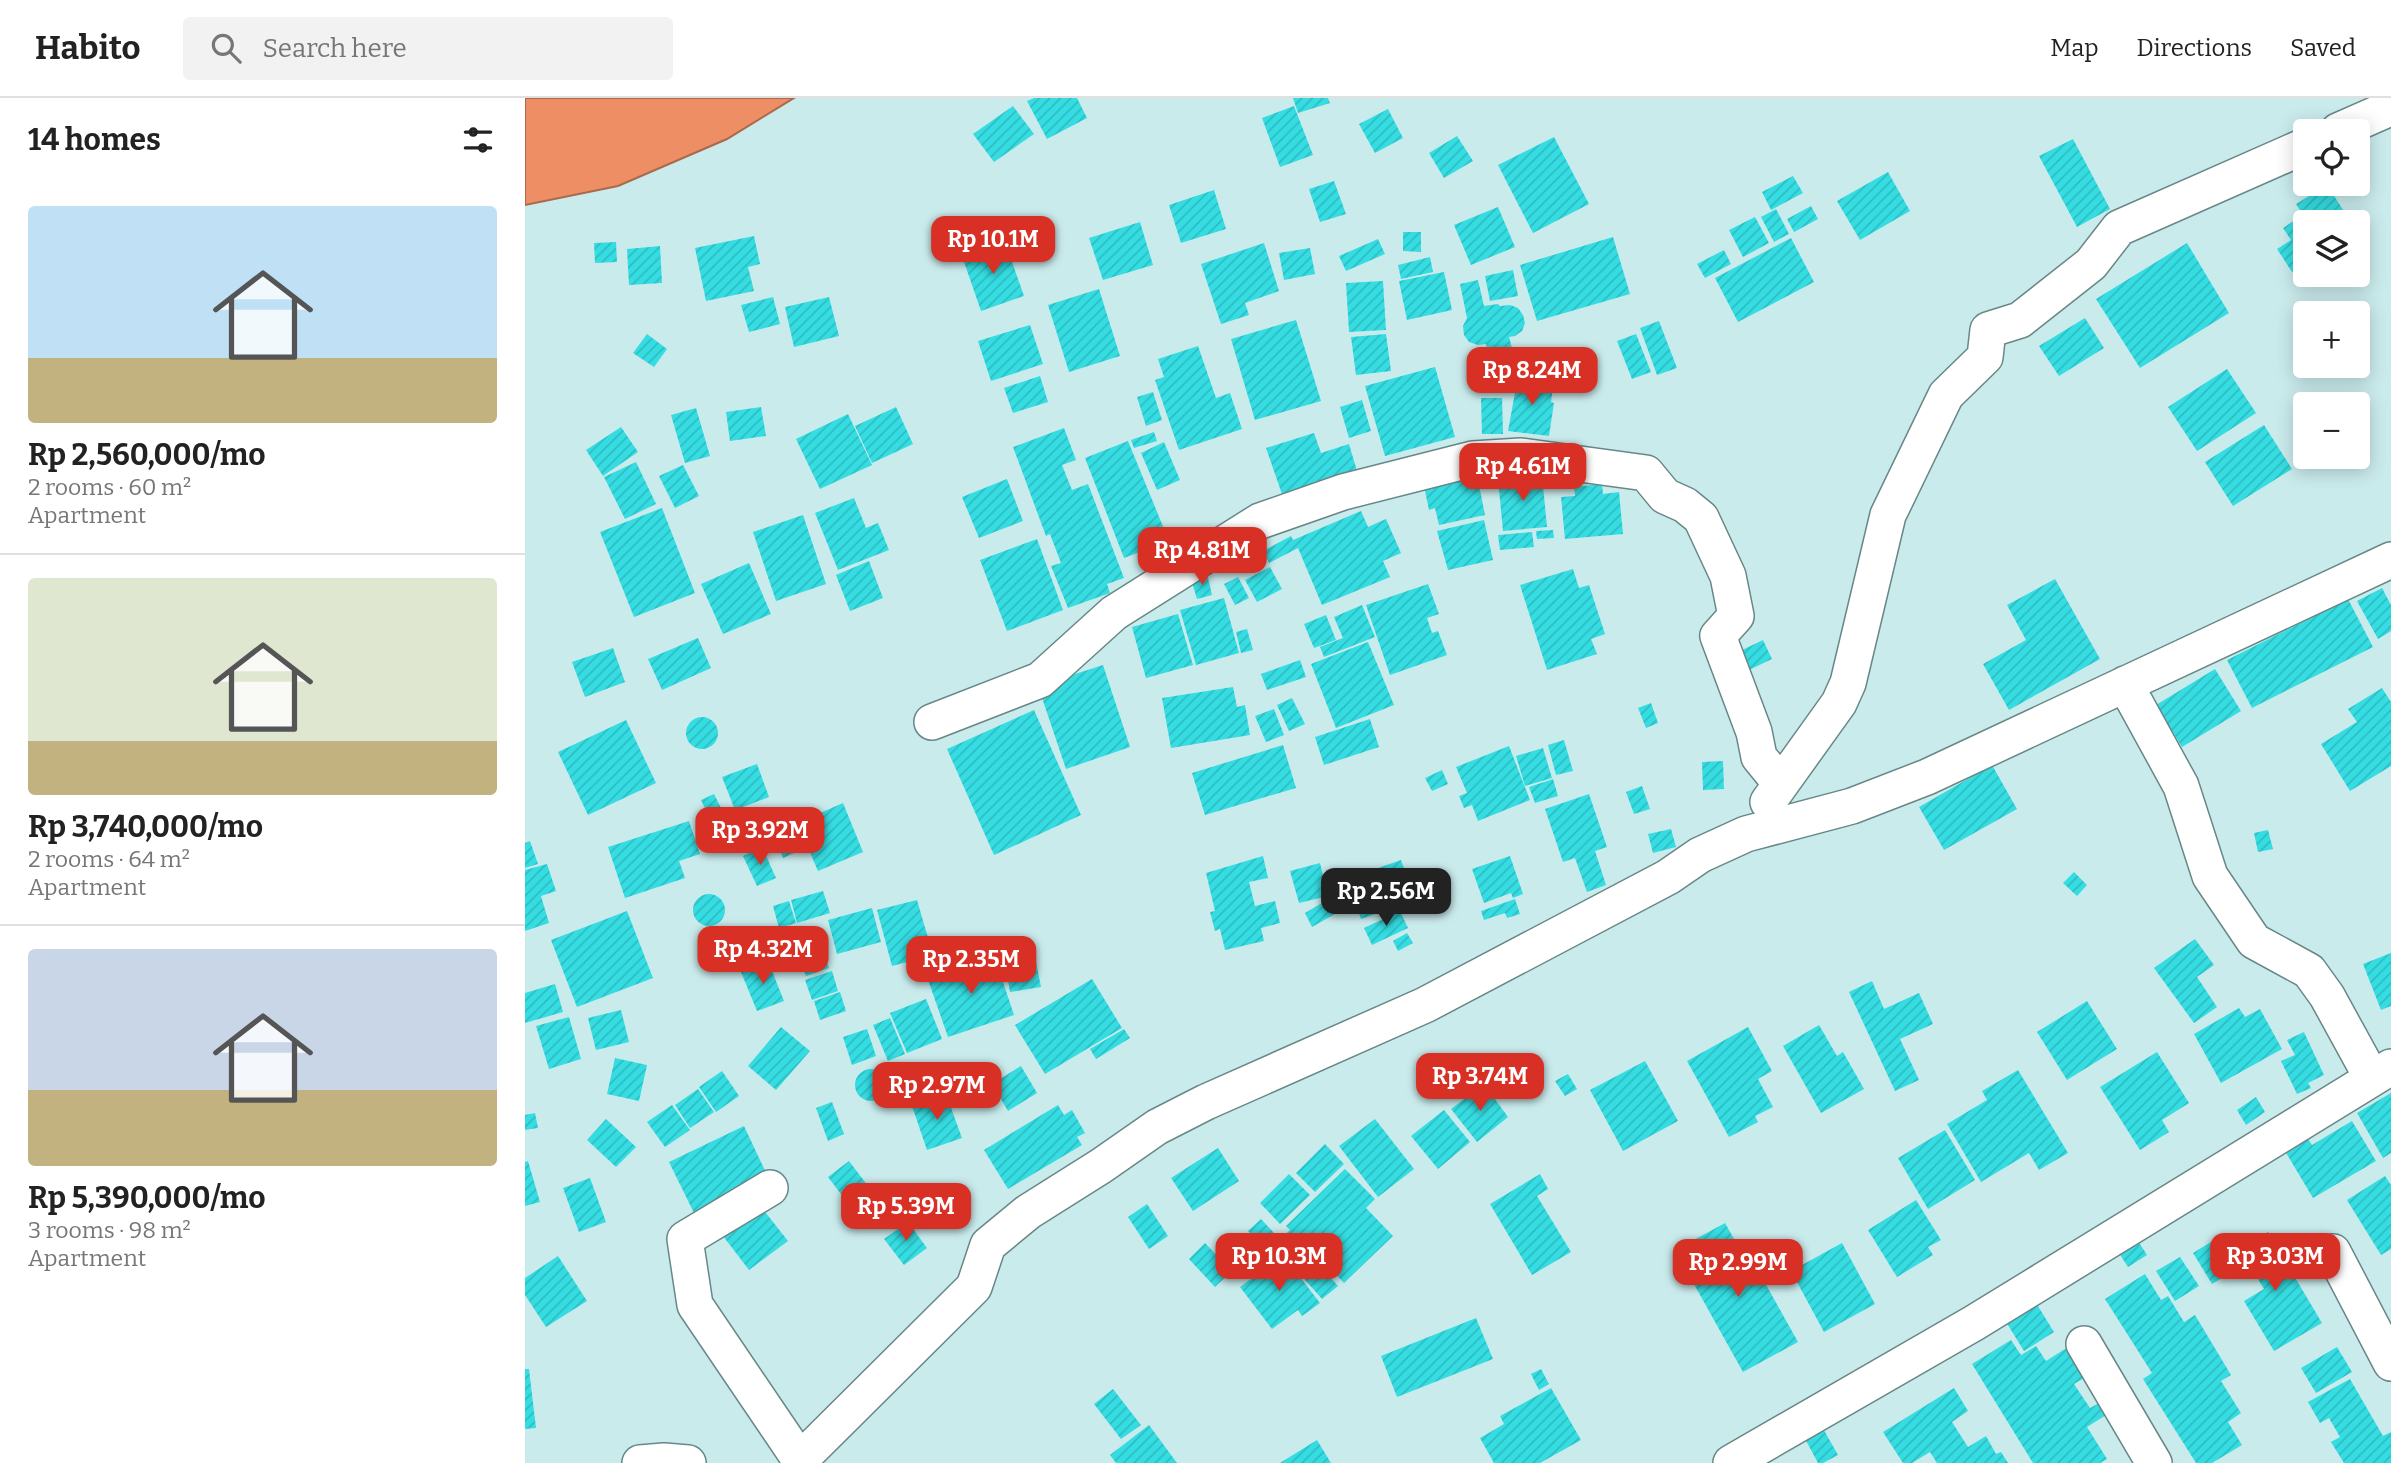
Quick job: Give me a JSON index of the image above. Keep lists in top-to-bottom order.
{
  "page": {
    "header": "Habito",
    "search": "Search here",
    "nav": ["Map", "Directions", "Saved"],
    "heading": "14 homes",
    "map_buttons": ["+", "−"],
    "list": [
      {
        "name": "Rp 2,560,000/mo",
        "note": "2 rooms · 60 m² · Apartment"
      },
      {
        "name": "Rp 3,740,000/mo",
        "note": "2 rooms · 64 m² · Apartment"
      },
      {
        "name": "Rp 5,390,000/mo",
        "note": "3 rooms · 98 m² · Apartment"
      }
    ],
    "price": [
      "Rp 10.1M",
      "Rp 8.24M",
      "Rp 4.61M",
      "Rp 4.81M",
      "Rp 3.92M",
      "Rp 2.56M",
      "Rp 4.32M",
      "Rp 2.35M",
      "Rp 3.74M",
      "Rp 2.97M",
      "Rp 5.39M",
      "Rp 10.3M",
      "Rp 3.03M",
      "Rp 2.99M"
    ]
  }
}
